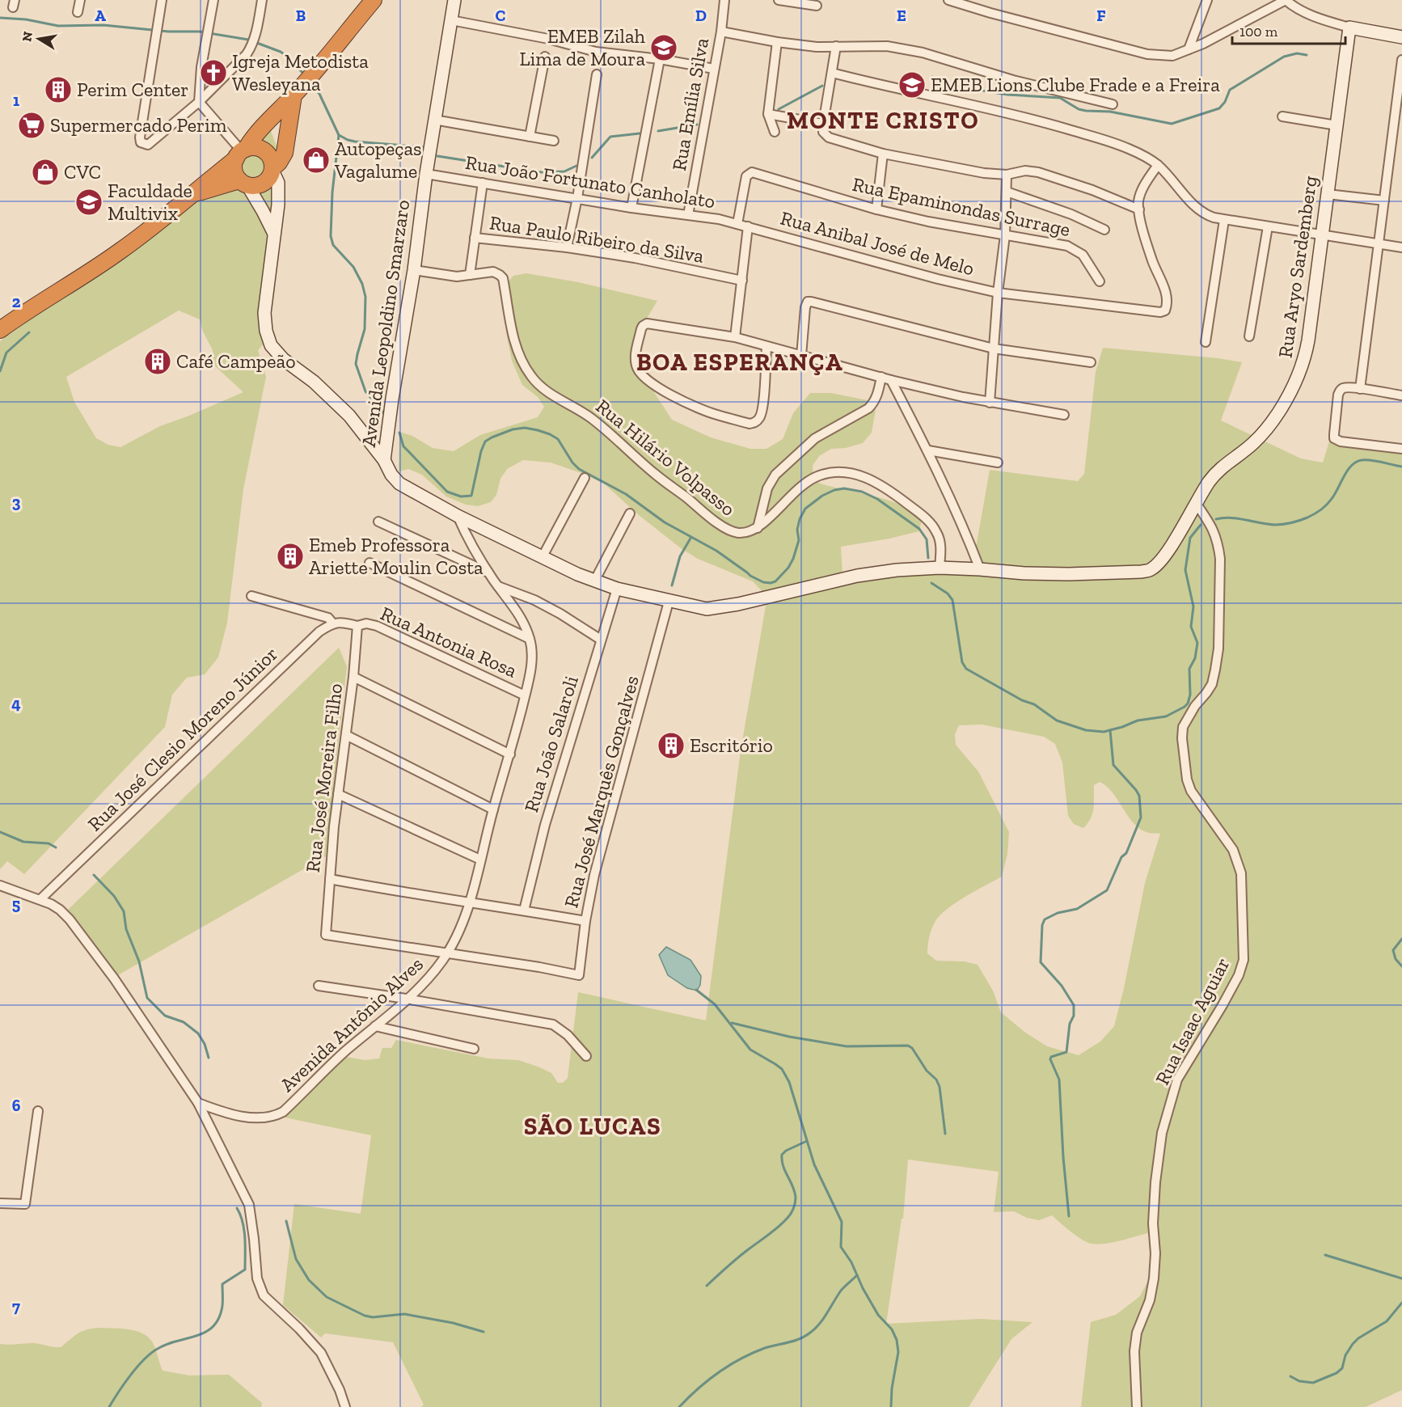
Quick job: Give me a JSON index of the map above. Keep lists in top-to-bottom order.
{
  "streets": {
    "street": [
      "Rua Emília Silva",
      "Rua João Fortunato Canholato",
      "Rua Epaminondas Surrage",
      "Rua Paulo Ribeiro da Silva",
      "Rua Anibal José de Melo",
      "Rua Aryo Sardemberg",
      "Avenida Leopoldino Smarzaro",
      "Rua Hilário Volpasso",
      "Rua Antonia Rosa",
      "Rua José Clesio Moreno Júnior",
      "Rua João Salaroli",
      "Rua José Moreira Filho",
      "Rua José Marquês Gonçalves",
      "Rua Isaac Aguiar",
      "Avenida Antônio Alves"
    ]
  },
  "crossings": [
    ["Rua Emília Silva", "Rua João Fortunato Canholato"],
    ["Rua João Fortunato Canholato", "Rua Epaminondas Surrage"],
    ["Rua João Fortunato Canholato", "Rua Anibal José de Melo"],
    ["Rua João Fortunato Canholato", "Avenida Leopoldino Smarzaro"],
    ["Rua Aryo Sardemberg", "Avenida Leopoldino Smarzaro"],
    ["Rua Aryo Sardemberg", "Rua Isaac Aguiar"],
    ["Avenida Leopoldino Smarzaro", "Rua Hilário Volpasso"],
    ["Avenida Leopoldino Smarzaro", "Rua João Salaroli"],
    ["Avenida Leopoldino Smarzaro", "Rua José Marquês Gonçalves"],
    ["Avenida Leopoldino Smarzaro", "Rua Isaac Aguiar"],
    ["Avenida Leopoldino Smarzaro", "Avenida Antônio Alves"],
    ["Rua Antonia Rosa", "Rua José Moreira Filho"],
    ["Rua Antonia Rosa", "Avenida Antônio Alves"],
    ["Rua José Moreira Filho", "Rua José Marquês Gonçalves"],
    ["Rua José Moreira Filho", "Avenida Antônio Alves"],
    ["Rua José Marquês Gonçalves", "Avenida Antônio Alves"]
  ],
  "districts": ["MONTE CRISTO", "BOA ESPERANÇA", "SÃO LUCAS"],
  "places": {
    "school or university": ["EMEB Zilah Lima de Moura", "EMEB Lions Clube Frade e a Freira", "Faculdade Multivix"],
    "church": ["Igreja Metodista Wesleyana"],
    "building": [
      "Perim Center",
      "Café Campeão",
      "Emeb Professora Ariette Moulin Costa",
      "Escritório"
    ],
    "supermarket": ["Supermercado Perim"],
    "shop": ["Autopeças Vagalume", "CVC"]
  },
  "scale_bar": "100 m",
  "north": "left",
  "grid": {
    "columns": [
      "A",
      "B",
      "C",
      "D",
      "E",
      "F"
    ],
    "rows": [
      "1",
      "2",
      "3",
      "4",
      "5",
      "6",
      "7"
    ]
  }
}
